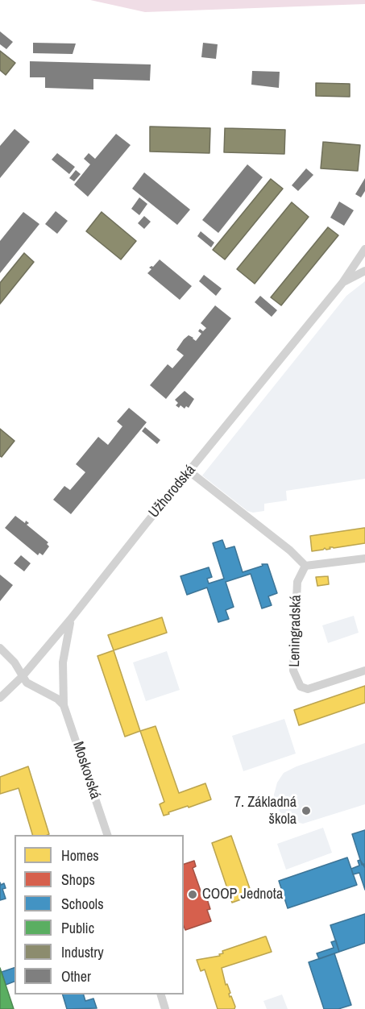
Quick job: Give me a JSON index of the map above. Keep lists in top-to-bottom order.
{
  "streets": {
    "street": ["Užhorodská", "Leningradská", "Moskovská"]
  },
  "crossings": [
    ["Užhorodská", "Moskovská"]
  ],
  "places": ["7. Základná škola", "COOP Jednota"],
  "legend": [
    "Homes",
    "Shops",
    "Schools",
    "Public",
    "Industry",
    "Other"
  ]
}
